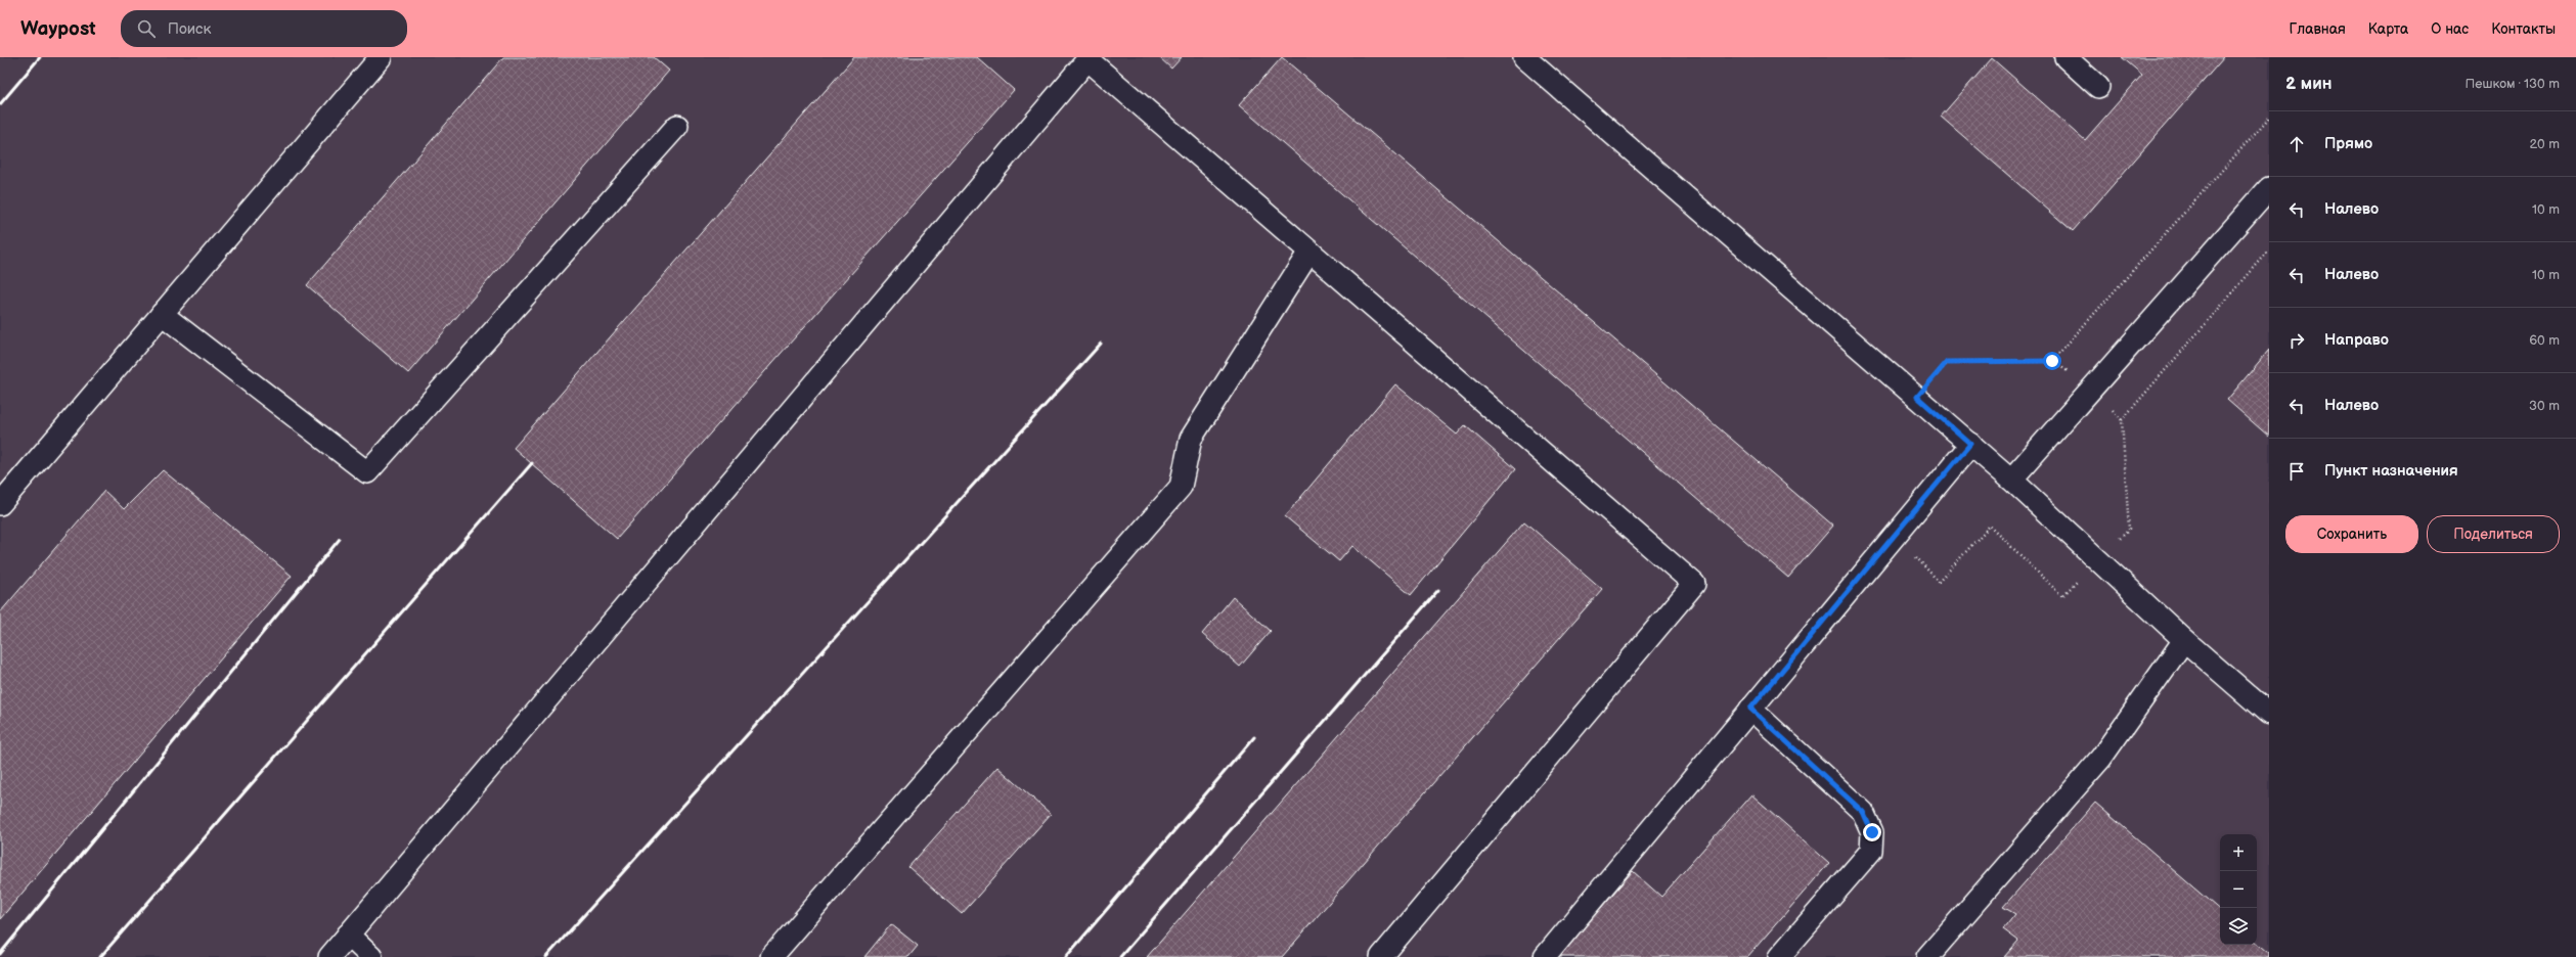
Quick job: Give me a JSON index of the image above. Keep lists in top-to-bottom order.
{
  "page": {
    "header": "Waypost",
    "search": "Поиск",
    "nav": [
      "Главная",
      "Карта",
      "О нас",
      "Контакты"
    ],
    "heading": ["2 мин", "Пешком · 130 m"],
    "list": [
      ["Прямо", "20 m"],
      ["Налево", "10 m"],
      ["Налево", "10 m"],
      ["Направо", "60 m"],
      ["Налево", "30 m"],
      "Пункт назначения"
    ],
    "buttons": ["Сохранить", "Поделиться"],
    "map_buttons": ["+", "−"]
  }
}
